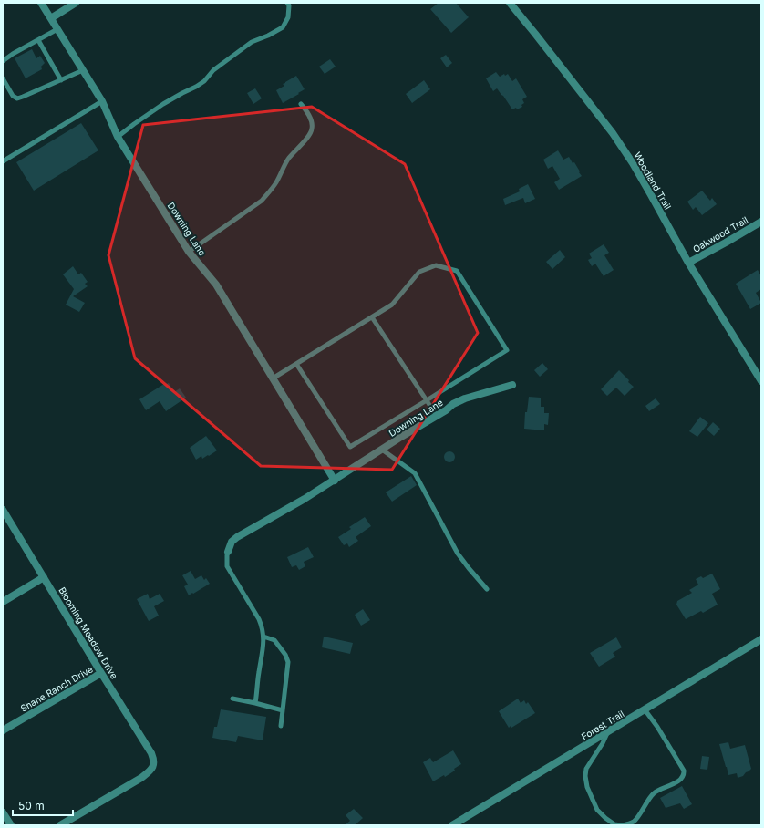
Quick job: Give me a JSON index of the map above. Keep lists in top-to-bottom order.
{
  "streets": {
    "street": [
      "Woodland Trail",
      "Downing Lane",
      "Oakwood Trail",
      "Blooming Meadow Drive",
      "Shane Ranch Drive",
      "Forest Trail"
    ]
  },
  "crossings": [
    ["Woodland Trail", "Oakwood Trail"],
    ["Blooming Meadow Drive", "Shane Ranch Drive"]
  ],
  "scale_bar": "50 m"
}
